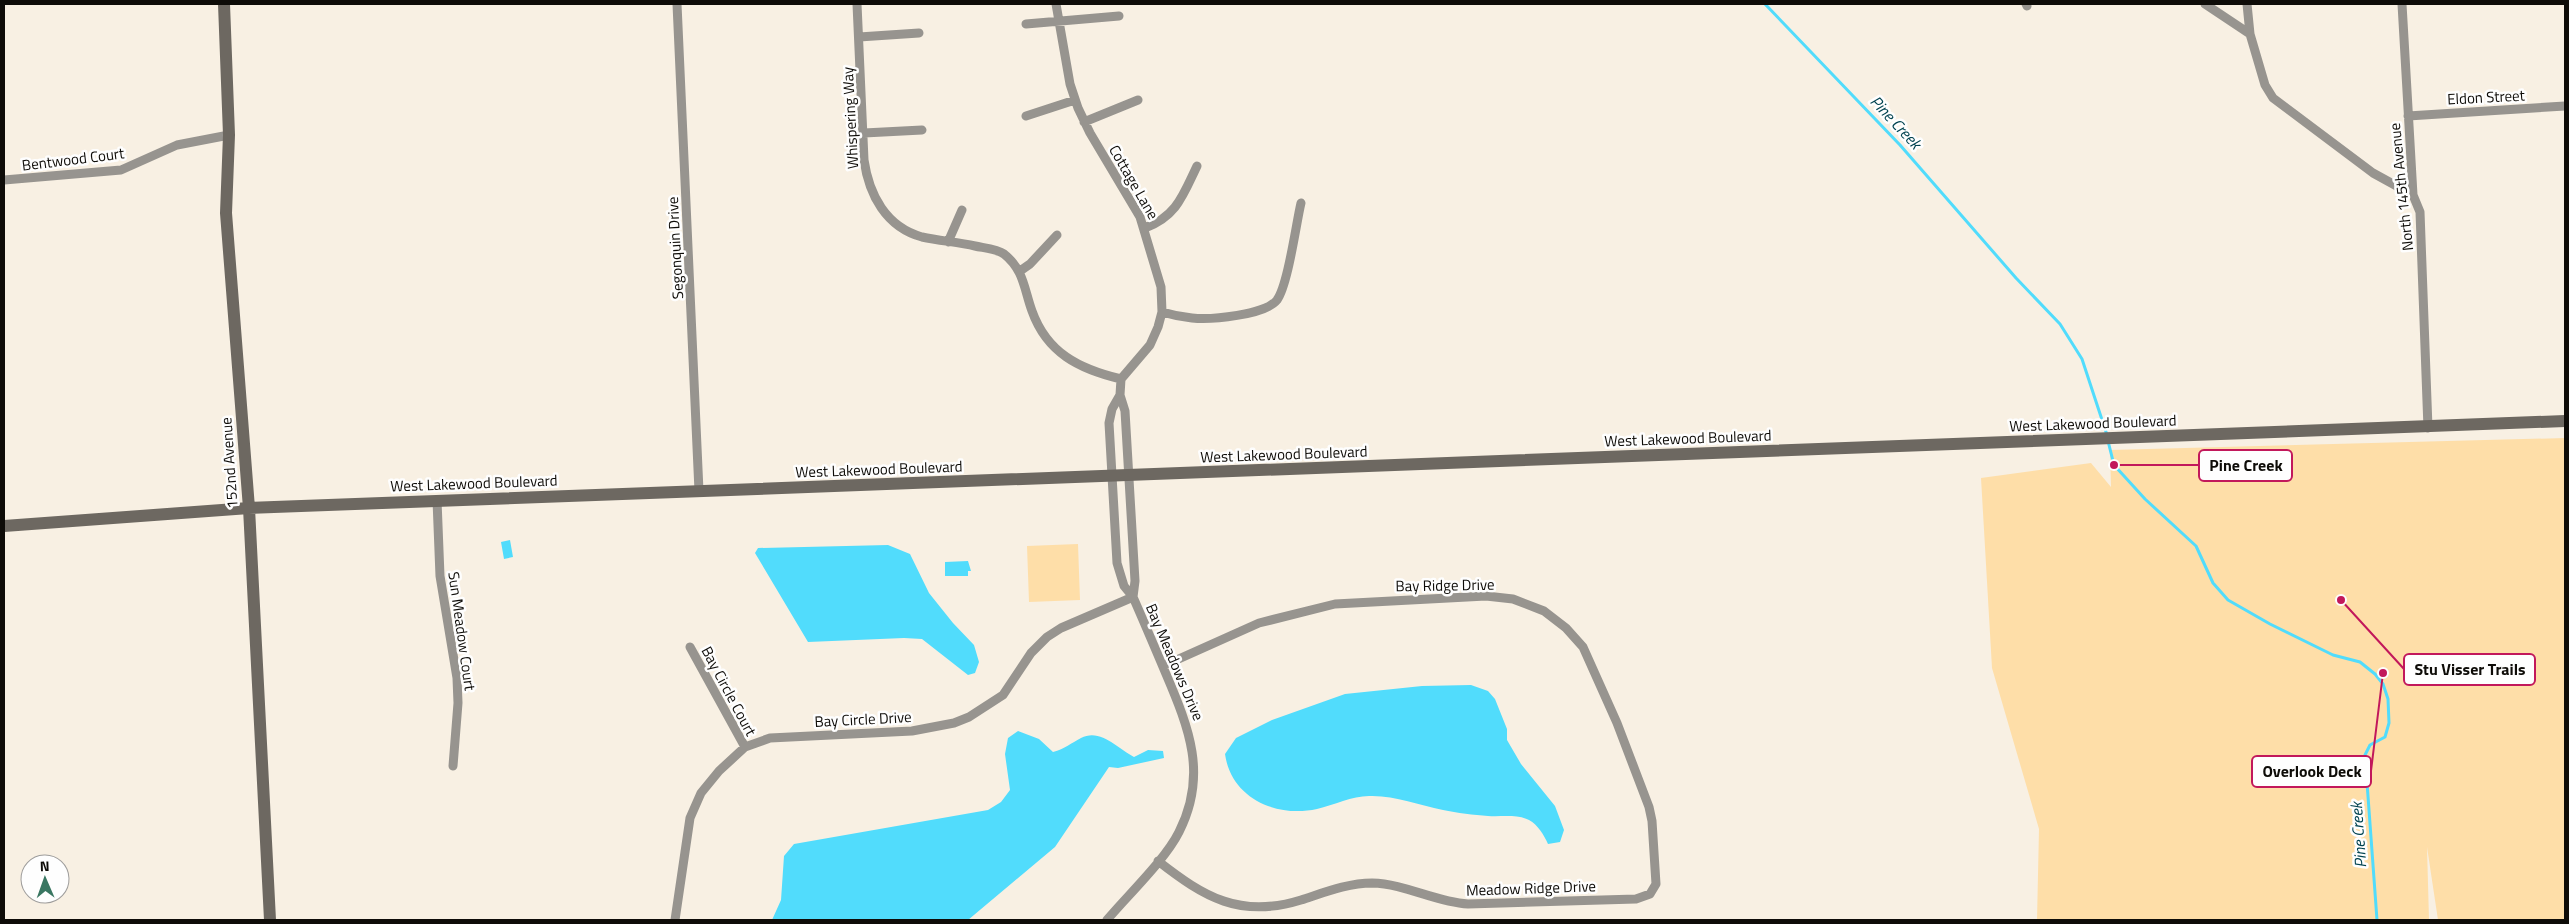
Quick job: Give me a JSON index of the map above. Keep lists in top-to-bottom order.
{
  "streets": {
    "street": [
      "Eldon Street",
      "Whispering Way",
      "Bentwood Court",
      "Cottage Lane",
      "North 145th Avenue",
      "Segonquin Drive",
      "West Lakewood Boulevard",
      "152nd Avenue",
      "Bay Ridge Drive",
      "Sun Meadow Court",
      "Bay Meadows Drive",
      "Bay Circle Court",
      "Bay Circle Drive",
      "Meadow Ridge Drive"
    ]
  },
  "crossings": [
    ["Eldon Street", "North 145th Avenue"],
    ["Whispering Way", "Cottage Lane"],
    ["Bentwood Court", "152nd Avenue"],
    ["North 145th Avenue", "West Lakewood Boulevard"],
    ["Segonquin Drive", "West Lakewood Boulevard"],
    ["West Lakewood Boulevard", "152nd Avenue"],
    ["West Lakewood Boulevard", "Sun Meadow Court"],
    ["West Lakewood Boulevard", "Bay Meadows Drive"],
    ["Bay Ridge Drive", "Bay Meadows Drive"],
    ["Bay Ridge Drive", "Meadow Ridge Drive"],
    ["Bay Meadows Drive", "Bay Circle Drive"],
    ["Bay Meadows Drive", "Meadow Ridge Drive"],
    ["Bay Circle Court", "Bay Circle Drive"]
  ],
  "water": ["Pine Creek"],
  "places": ["Pine Creek", "Stu Visser Trails", "Overlook Deck"],
  "north": "top"
}
